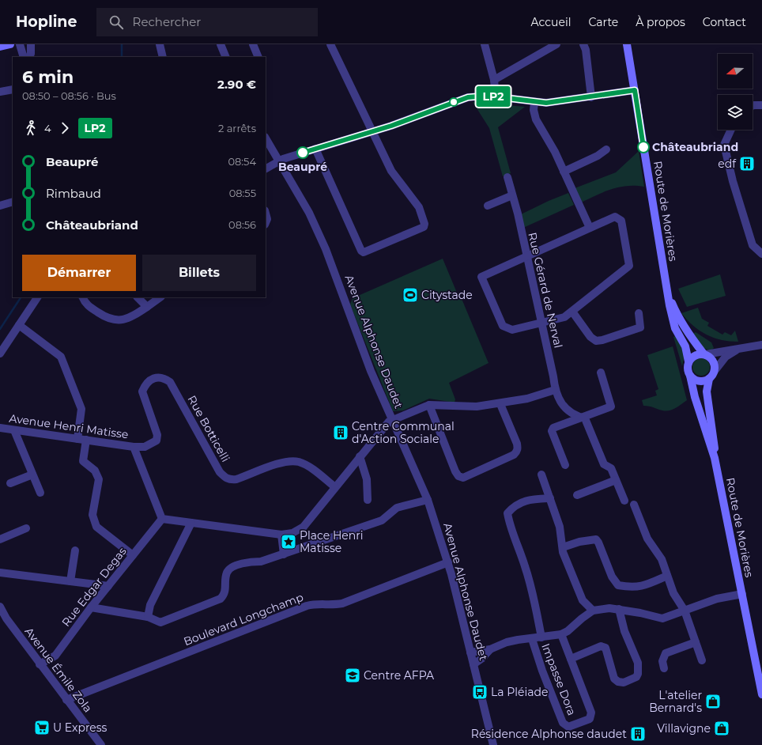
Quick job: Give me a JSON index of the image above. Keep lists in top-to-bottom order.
{
  "streets": {
    "main road": ["Route de Morières"],
    "street": [
      "Rue Gérard de Nerval",
      "Avenue Alphonse Daudet",
      "Avenue Henri Matisse",
      "Rue Botticelli",
      "Rue Edgar Degas",
      "Boulevard Longchamp",
      "Avenue Émile Zola",
      "Impasse Dora"
    ]
  },
  "crossings": [
    ["Avenue Alphonse Daudet", "Boulevard Longchamp"],
    ["Avenue Henri Matisse", "Rue Botticelli"],
    ["Avenue Henri Matisse", "Rue Edgar Degas"],
    ["Rue Edgar Degas", "Avenue Émile Zola"],
    ["Boulevard Longchamp", "Avenue Émile Zola"]
  ],
  "places": {
    "other": ["Châteaubriand", "Beaupré"],
    "building": ["edf", "Centre Communal d'Action Sociale", "Résidence Alphonse daudet"],
    "sports": ["Citystade"],
    "place": ["Place Henri Matisse"],
    "school or university": ["Centre AFPA"],
    "bus stop": ["La Pléiade"],
    "shop": ["L'atelier Bernard's", "Villavigne"],
    "supermarket": ["U Express"]
  },
  "lines": ["bus line LP2"],
  "north": "left",
  "page": {
    "header": "Hopline",
    "search": "Rechercher",
    "nav": [
      "Accueil",
      "Carte",
      "À propos",
      "Contact"
    ],
    "on_map": "LP2",
    "heading": ["6 min", "08:50 – 08:56 · Bus", "2.90 €"],
    "legs": ["4", "LP2", "2 arrêts"],
    "list": [
      {
        "name": "Beaupré",
        "value": "08:54"
      },
      {
        "name": "Rimbaud",
        "value": "08:55"
      },
      {
        "name": "Châteaubriand",
        "value": "08:56"
      }
    ],
    "buttons": ["Démarrer", "Billets"]
  }
}
